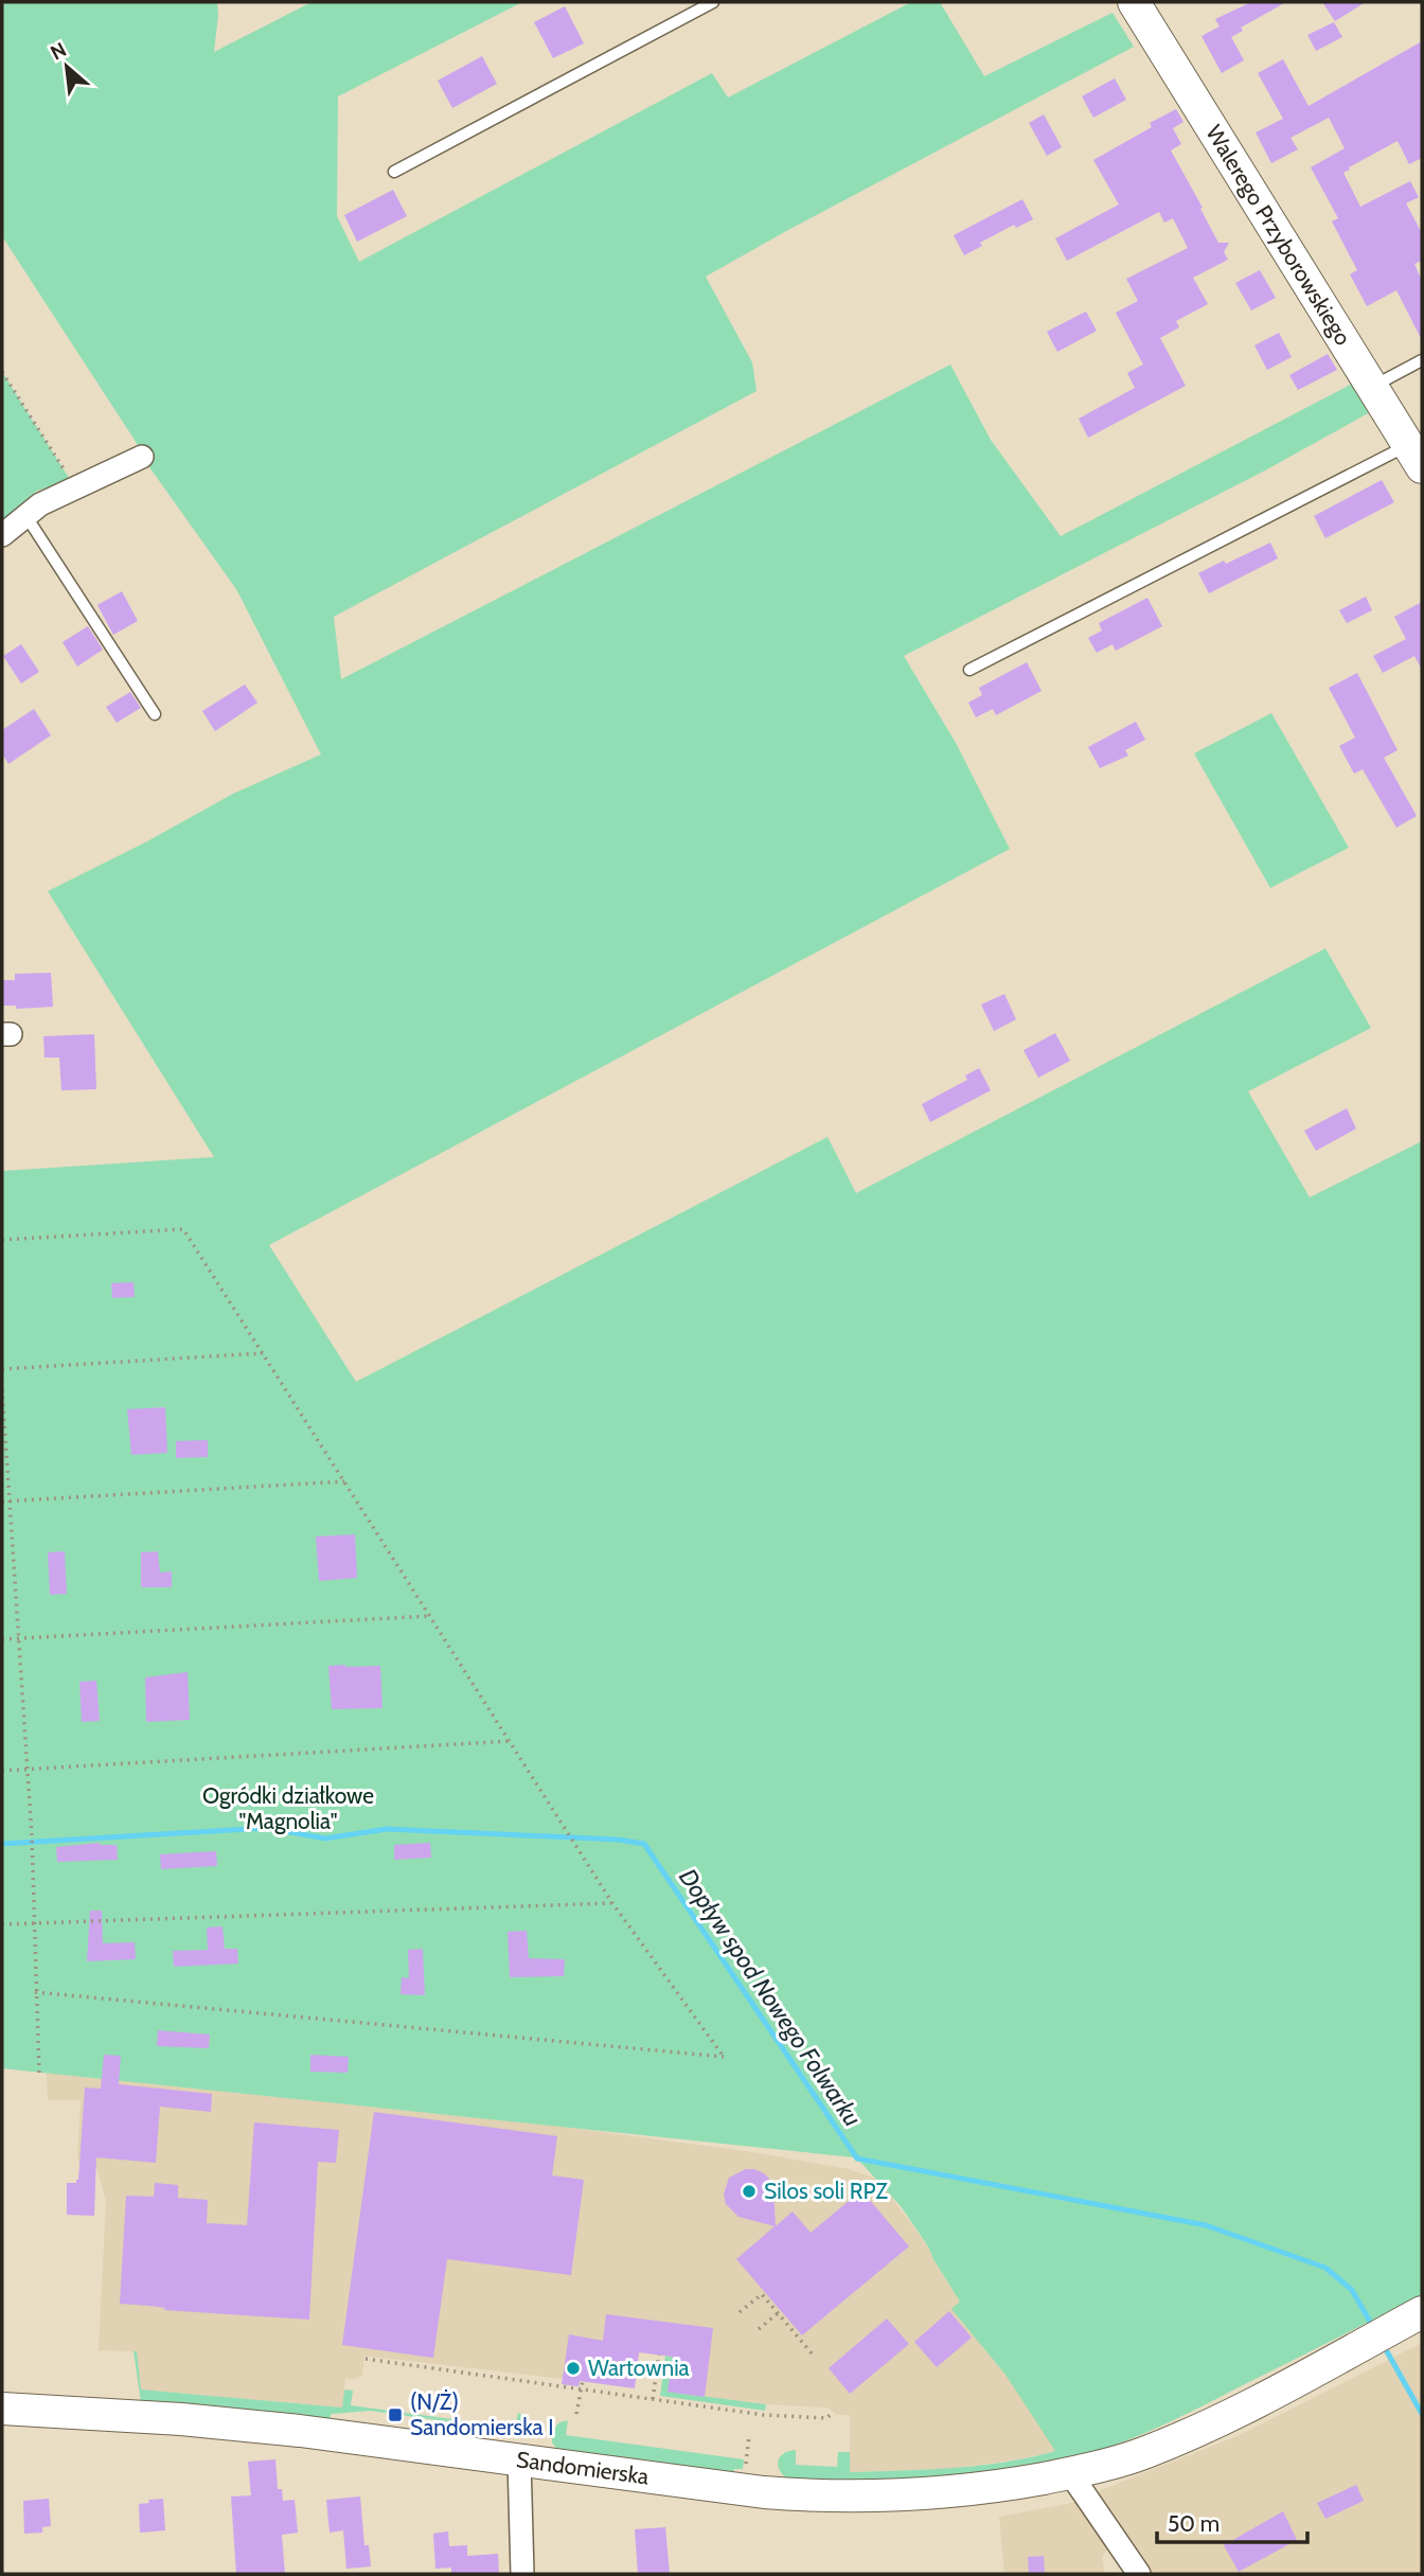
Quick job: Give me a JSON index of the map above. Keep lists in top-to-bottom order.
{
  "streets": {
    "street": ["Walerego Przyborowskiego", "Sandomierska"]
  },
  "water": ["Dopływ spod Nowego Folwarku"],
  "parks": ["Ogródki działkowe \"Magnolia\""],
  "places": {
    "other": ["Silos soli RPZ", "Wartownia"],
    "transit": ["(N/Ż) Sandomierska I"]
  },
  "scale_bar": "50 m",
  "north": "top left"
}
